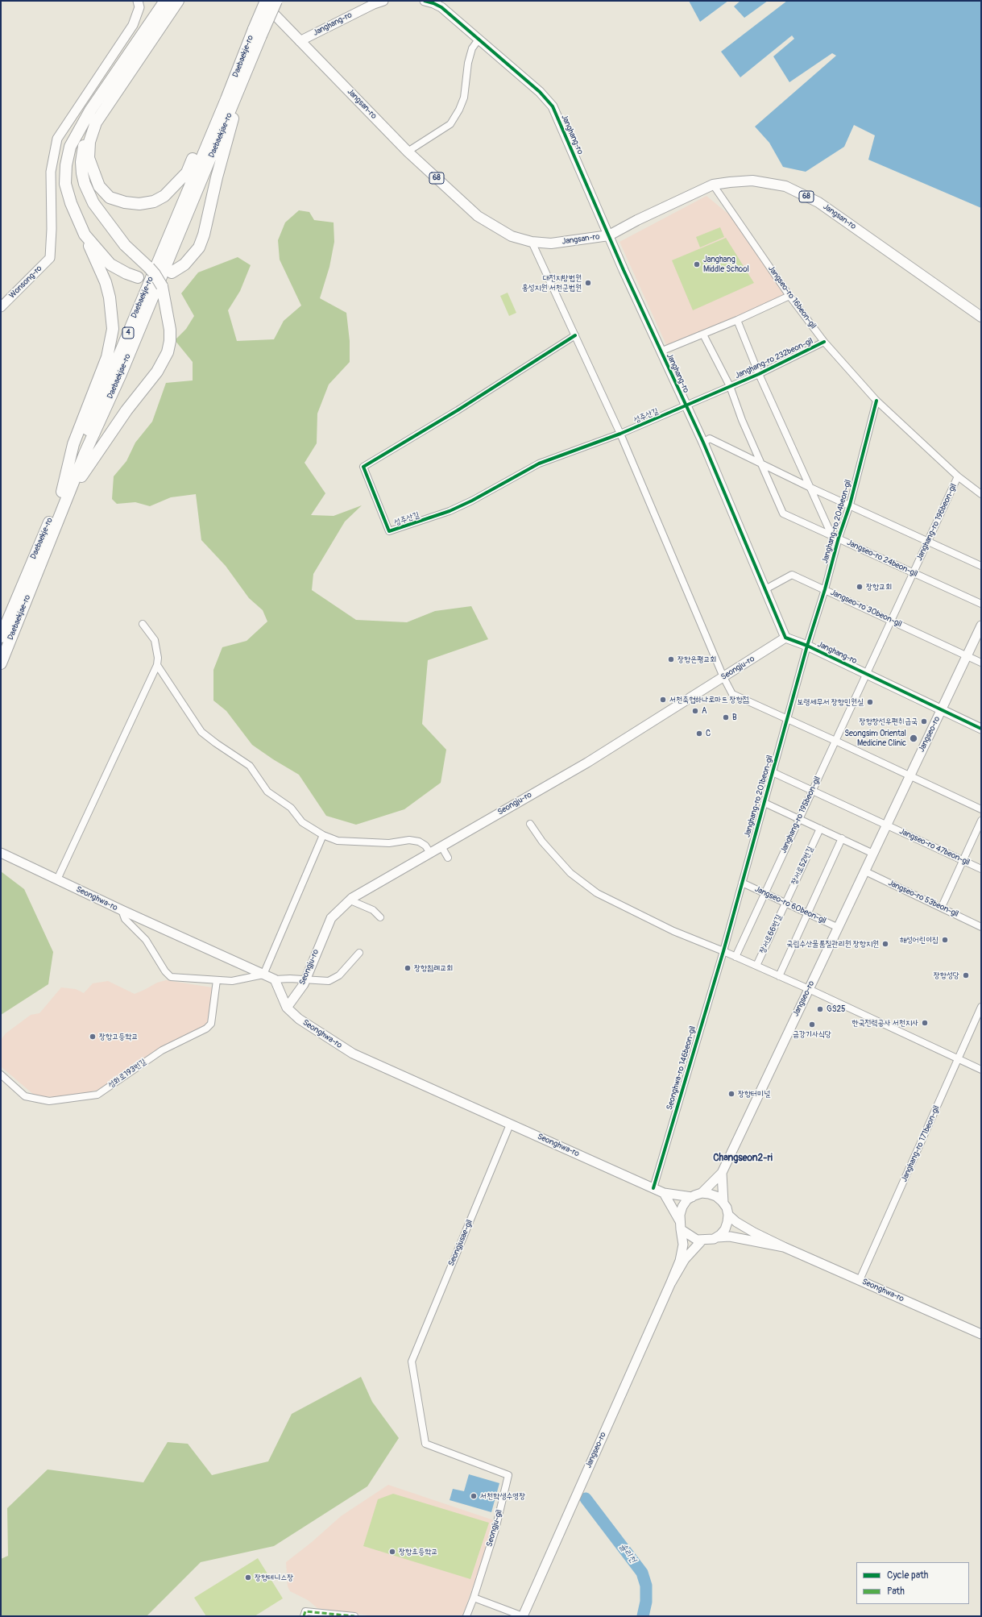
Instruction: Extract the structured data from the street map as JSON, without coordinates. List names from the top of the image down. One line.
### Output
{"streets":{"highway":["Daebaekje-ro","Daebaekjae-ro"],"main road":["Jangsan-ro","68"],"street":["Janghang-ro","Wonsong-ro","Jangseo-ro 16beon-gil","Janghang-ro 232beon-gil","성주산길","Janghang-ro 204beon-gil","Janghang-ro 196beon-gil","Jangseo-ro 24beon-gil","Jangseo-ro 30beon-gil","Seongju-ro","Jangseo-ro","Janghang-ro 201beon-gil","Janghang-ro 195beon-gil","Jangseo-ro 47beon-gil","장서로52번길","Seonghwa-ro","Jangseo-ro 53beon-gil","Jangseo-ro 60beon-gil","장서로66번길","Seonghwa-ro 146beon-gil","성화로193번길","Janghang-ro 171beon-gil","Seongjusae-gil","Seongju-gil"]},"crossings":[["Janghang-ro","Jangsan-ro"],["Janghang-ro","Janghang-ro 232beon-gil"],["Janghang-ro","성주산길"],["Janghang-ro","Janghang-ro 204beon-gil"],["Janghang-ro","Janghang-ro 196beon-gil"],["Janghang-ro","Jangseo-ro 30beon-gil"],["Janghang-ro","Seongju-ro"],["Janghang-ro","Jangseo-ro"],["Janghang-ro","Janghang-ro 201beon-gil"],["Janghang-ro","Janghang-ro 195beon-gil"],["Daebaekje-ro","Daebaekjae-ro"],["Jangsan-ro","Jangseo-ro 16beon-gil"],["Jangseo-ro 16beon-gil","Janghang-ro 232beon-gil"],["Jangseo-ro 16beon-gil","Janghang-ro 204beon-gil"],["Jangseo-ro 16beon-gil","Janghang-ro 196beon-gil"],["Janghang-ro 232beon-gil","성주산길"],["Janghang-ro 232beon-gil","Jangseo-ro 24beon-gil"],["Janghang-ro 204beon-gil","Jangseo-ro 24beon-gil"],["Janghang-ro 204beon-gil","Jangseo-ro 30beon-gil"],["Janghang-ro 204beon-gil","Janghang-ro 201beon-gil"],["Janghang-ro 196beon-gil","Jangseo-ro 24beon-gil"],["Janghang-ro 196beon-gil","Jangseo-ro 30beon-gil"],["Janghang-ro 196beon-gil","Janghang-ro 195beon-gil"],["Jangseo-ro 30beon-gil","Jangseo-ro"],["Seongju-ro","Seonghwa-ro"],["Jangseo-ro","Jangseo-ro 47beon-gil"],["Jangseo-ro","Jangseo-ro 53beon-gil"],["Jangseo-ro","Jangseo-ro 60beon-gil"],["Janghang-ro 201beon-gil","Jangseo-ro 60beon-gil"],["Janghang-ro 201beon-gil","Seonghwa-ro 146beon-gil"],["Janghang-ro 195beon-gil","Jangseo-ro 60beon-gil"],["장서로52번길","Jangseo-ro 60beon-gil"],["장서로52번길","장서로66번길"],["Seonghwa-ro","Seonghwa-ro 146beon-gil"],["Seonghwa-ro","Janghang-ro 171beon-gil"],["Seonghwa-ro","Seongjusae-gil"],["Jangseo-ro 60beon-gil","장서로66번길"],["Seongjusae-gil","Seongju-gil"]],"districts":["Changseon2-ri"],"water":["솔리천"],"places":["Janghang Middle School","대전지방법원 홍성지원 서천군법원","장항교회","장항은평교회","서천축협하나로마트 장항점","보령세무서 장항민원실","A","B","장항창선우편취급국","C","Seongsim Oriental Medicine Clinic","해성어린이집","국립수산물품질관리원 장항지원","장항침례교회","장항성당","GS25","한국전력공사 서천지사","금강기사식당","장항고등학교","장항터미널","서천학생수영장","장항초등학교","장항테니스장"],"legend":["Cycle path","Path"]}
